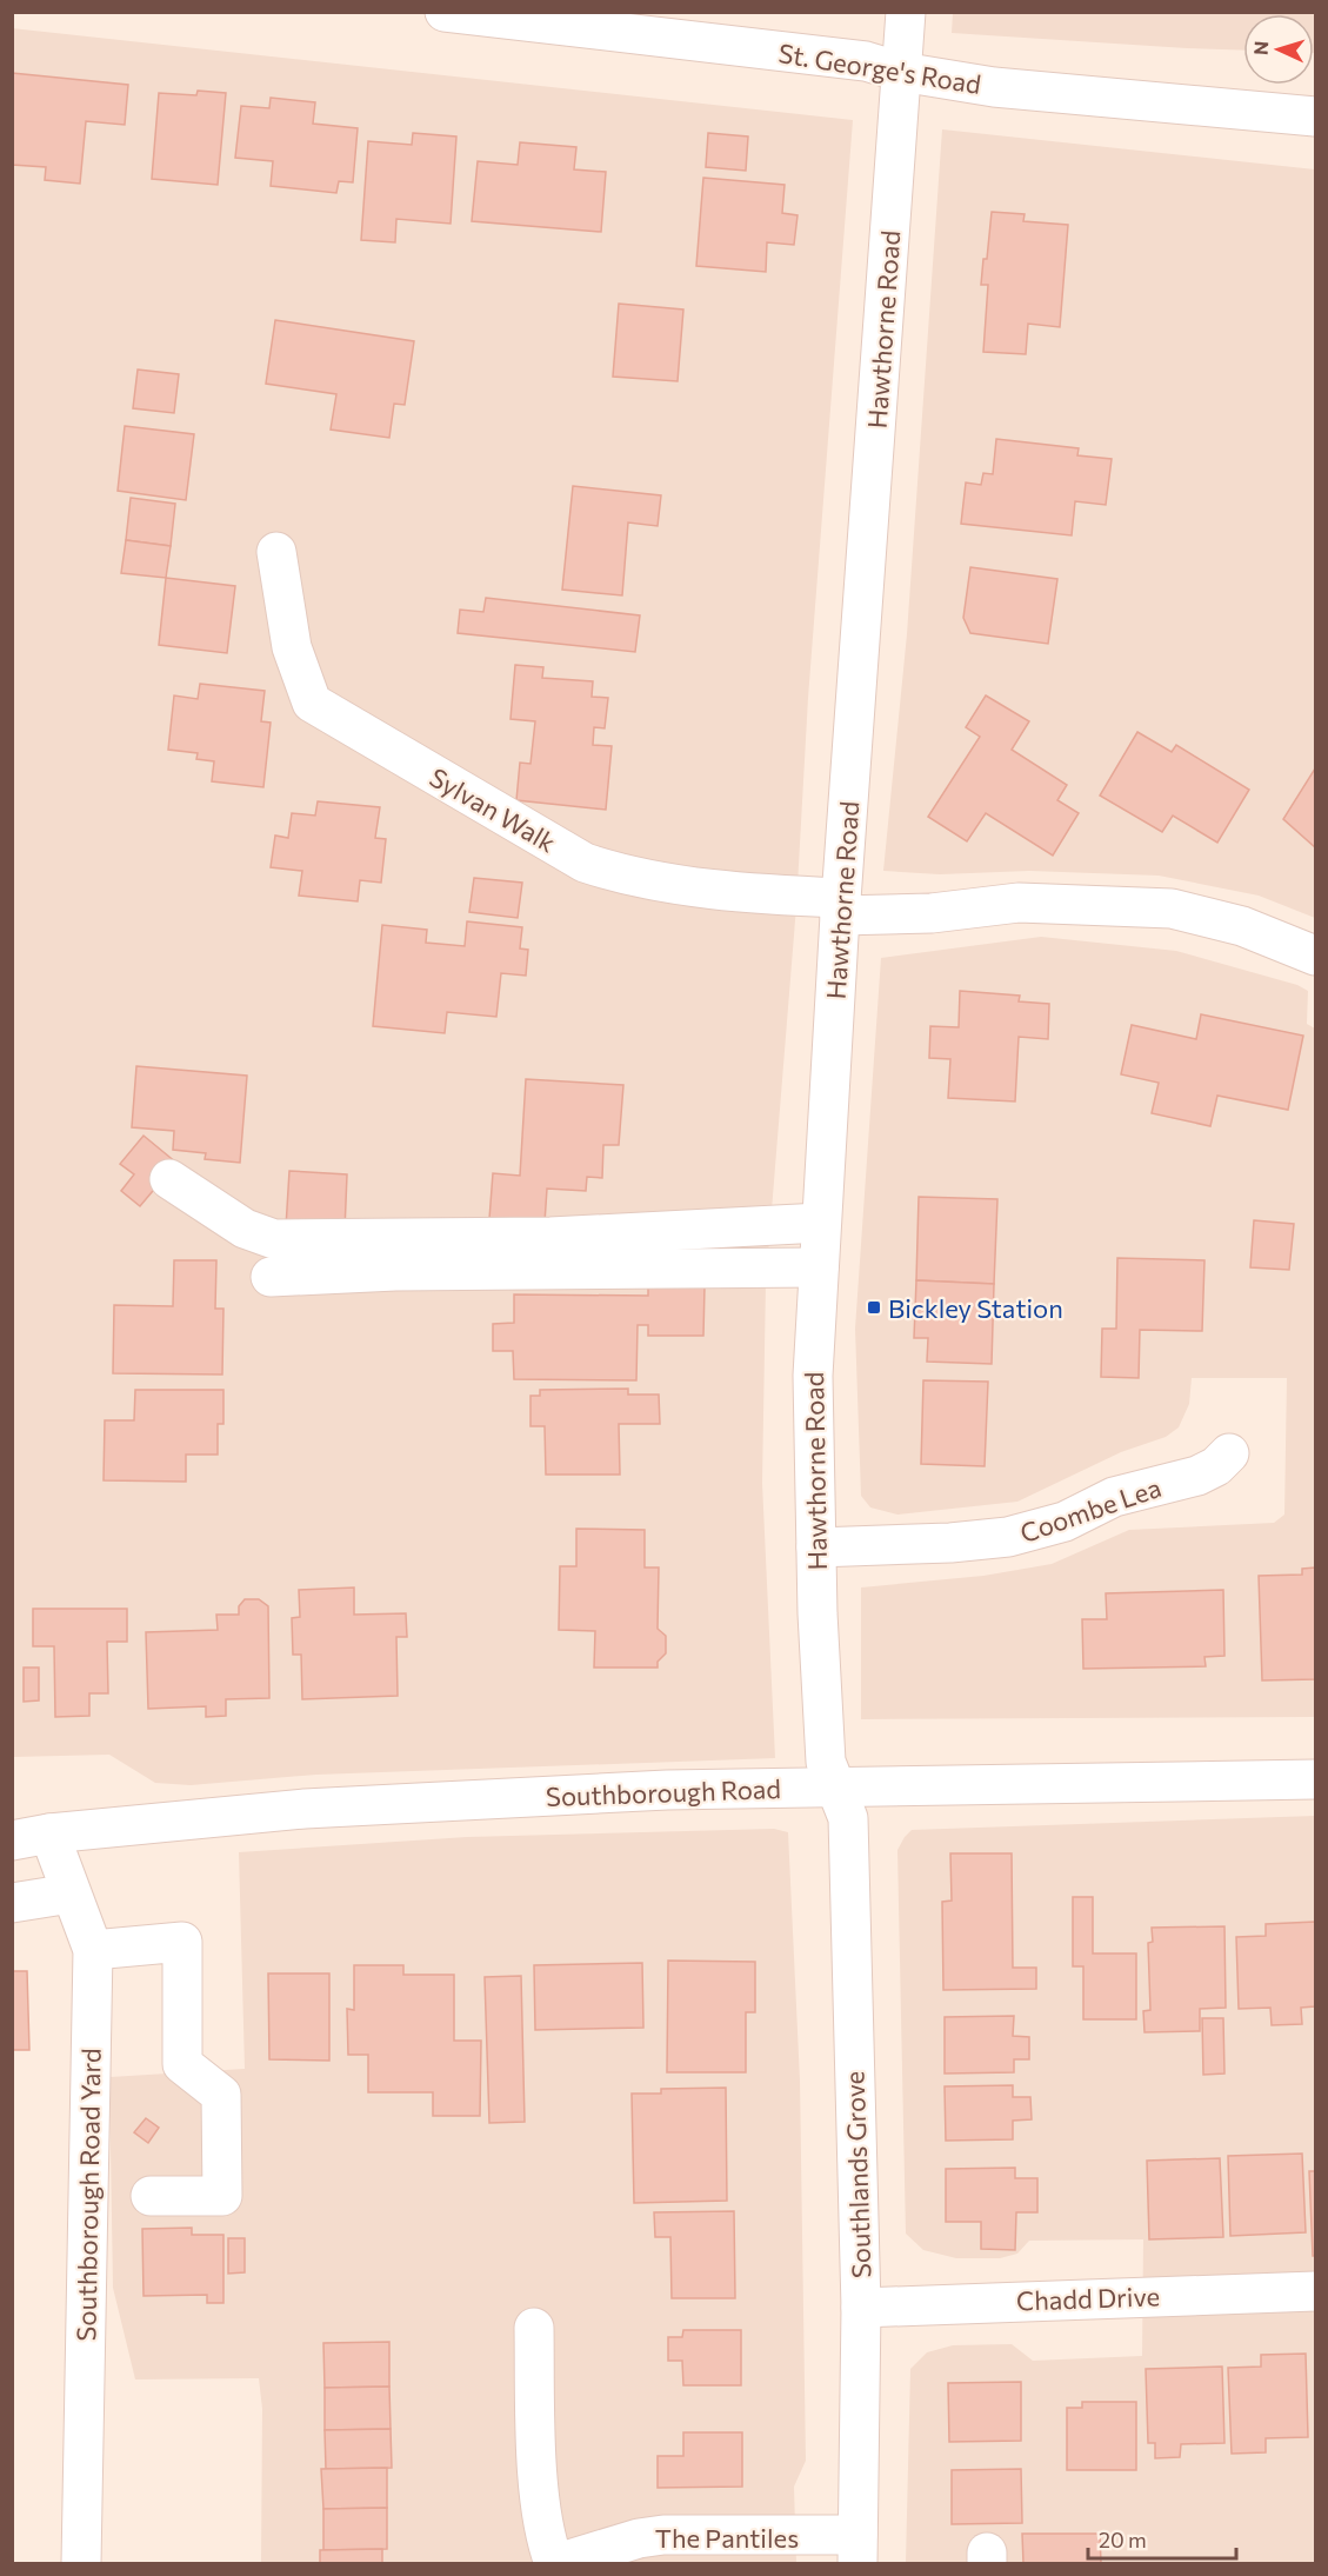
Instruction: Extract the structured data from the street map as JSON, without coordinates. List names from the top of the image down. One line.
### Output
{"streets":{"street":["St. George's Road","Hawthorne Road","Sylvan Walk","Coombe Lea","Southborough Road","Southlands Grove","Southborough Road Yard","Chadd Drive","The Pantiles"]},"crossings":[["St. George's Road","Hawthorne Road"],["Hawthorne Road","Sylvan Walk"],["Hawthorne Road","Coombe Lea"],["Hawthorne Road","Southborough Road"],["Hawthorne Road","Southlands Grove"],["Southborough Road","Southlands Grove"],["Southborough Road","Southborough Road Yard"],["Southlands Grove","Chadd Drive"],["Southlands Grove","The Pantiles"]],"places":{"transit":["Bickley Station"]},"scale_bar":"20 m","north":"left"}
